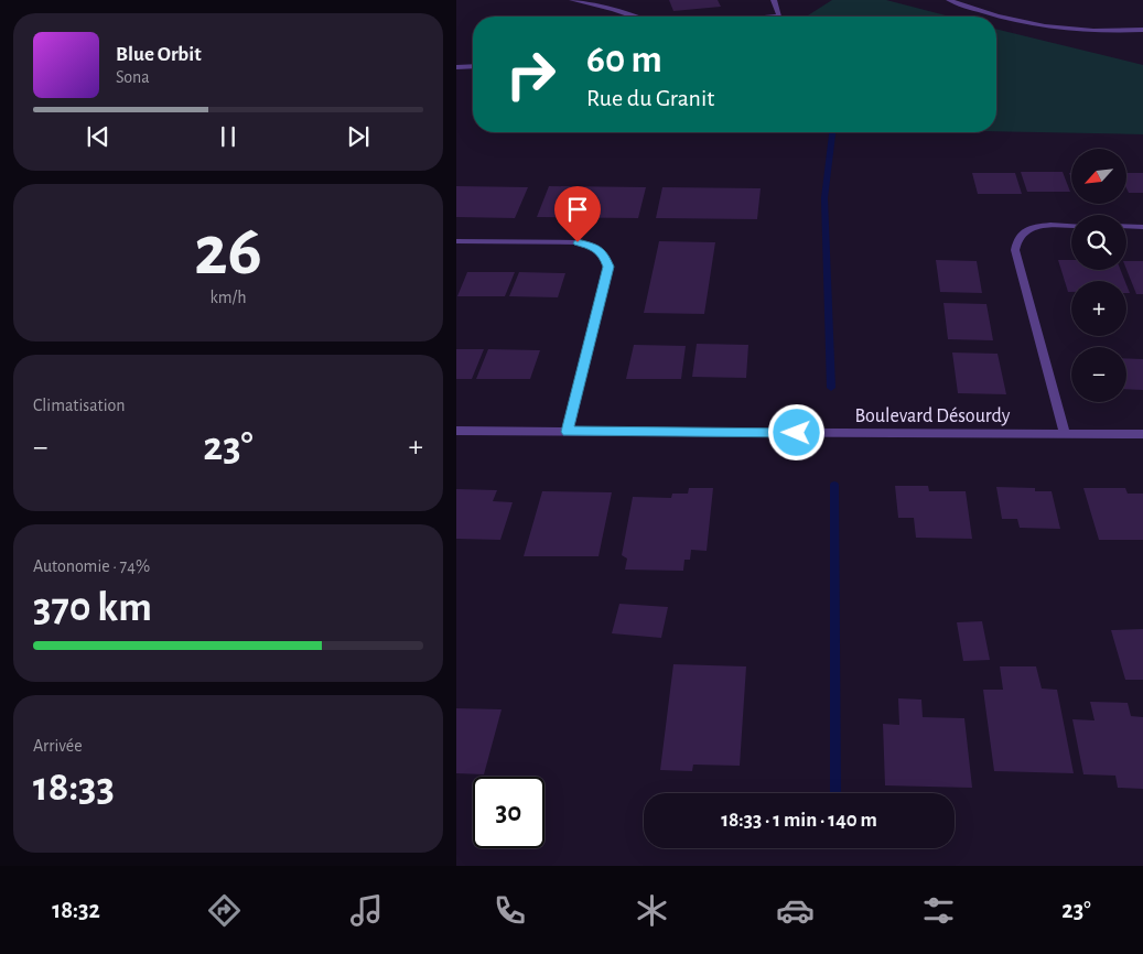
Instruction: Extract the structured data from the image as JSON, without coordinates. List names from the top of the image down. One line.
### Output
{"streets":{"street":["Boulevard Désourdy"]},"north":"bottom left","page":{"turn":["60 m","Rue du Granit"],"song":["Blue Orbit","Sona"],"map_buttons":["+","−"],"tile":[["26","km/h"],"Climatisation",["Autonomie · 74%","370 km"],["Arrivée","18:33"]],"heat":["−","23°","+"],"limit":"30","trip":"18:33 · 1 min · 140 m","tabs":["18:32","23°"]}}
